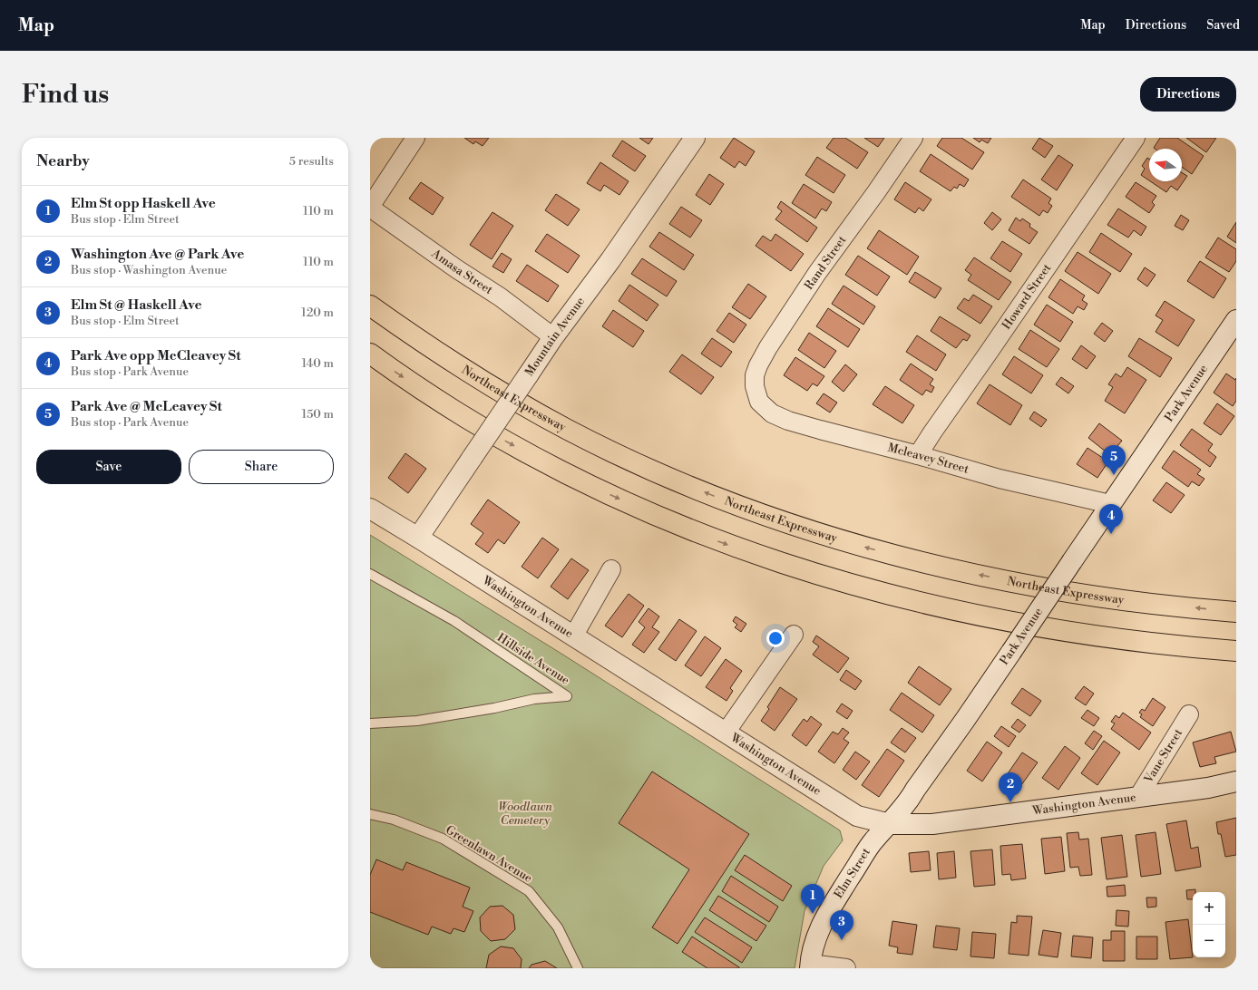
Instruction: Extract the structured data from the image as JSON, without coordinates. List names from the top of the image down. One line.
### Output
{"streets":{"highway":["Northeast Expressway"],"main road":["Mountain Avenue","Park Avenue","Washington Avenue","Elm Street"],"street":["Rand Street","Amasa Street","Howard Street","Mcleavey Street","Vane Street"],"lane":["Hillside Avenue","Greenlawn Avenue"]},"crossings":[["Rand Street","Mcleavey Street"],["Amasa Street","Mountain Avenue"],["Howard Street","Mcleavey Street"],["Mountain Avenue","Washington Avenue"],["Park Avenue","Mcleavey Street"],["Park Avenue","Washington Avenue"],["Park Avenue","Elm Street"],["Washington Avenue","Vane Street"],["Washington Avenue","Elm Street"]],"parks":["Woodlawn Cemetery"],"north":"left","page":{"header":"Map","nav":["Map","Directions","Saved"],"buttons":["Directions",["Save","Share"]],"title":"Find us","heading":["Nearby","5 results"],"list":[{"mark":"1","name":"Elm St opp Haskell Ave","note":"Bus stop · Elm Street","value":"110 m"},{"mark":"2","name":"Washington Ave @ Park Ave","note":"Bus stop · Washington Avenue","value":"110 m"},{"mark":"3","name":"Elm St @ Haskell Ave","note":"Bus stop · Elm Street","value":"120 m"},{"mark":"4","name":"Park Ave opp McCleavey St","note":"Bus stop · Park Avenue","value":"140 m"},{"mark":"5","name":"Park Ave @ McLeavey St","note":"Bus stop · Park Avenue","value":"150 m"}],"pins":["5","4","2","1","3"],"map_buttons":["+","−"]}}
